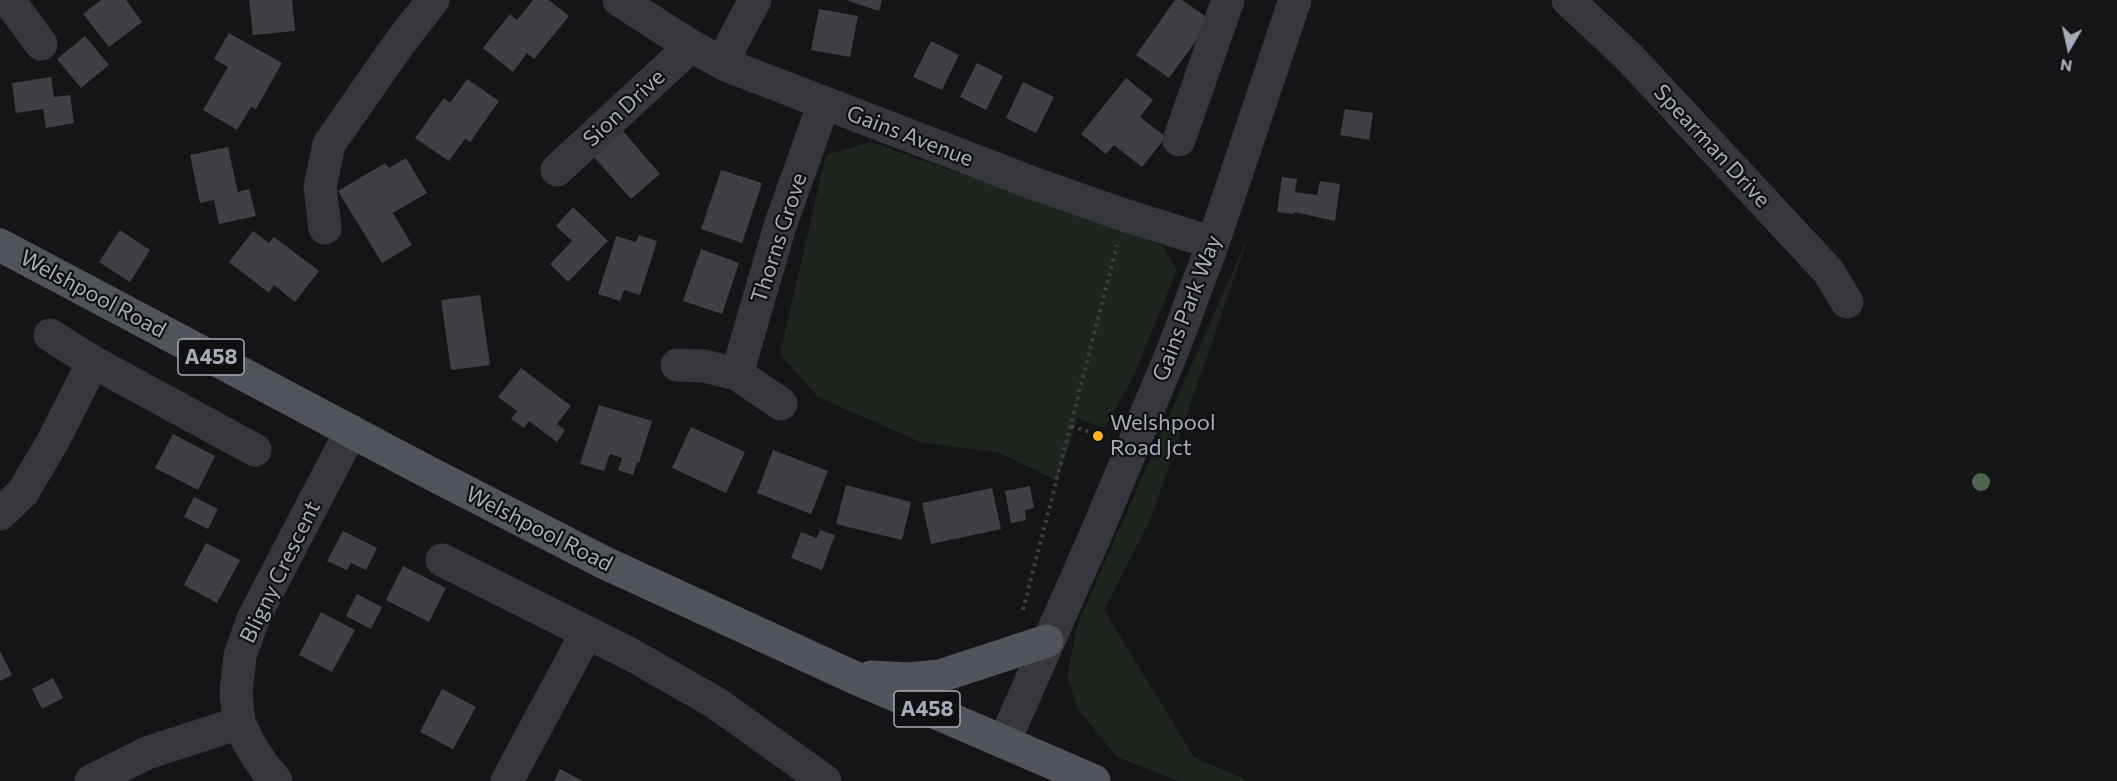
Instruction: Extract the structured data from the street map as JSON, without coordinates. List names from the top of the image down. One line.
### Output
{"streets":{"main road":["Welshpool Road","A458"],"street":["Sion Drive","Gains Avenue","Spearman Drive","Thorns Grove","Gains Park Way","Bligny Crescent"]},"crossings":[["Sion Drive","Gains Avenue"],["Gains Avenue","Thorns Grove"],["Gains Avenue","Gains Park Way"],["Welshpool Road","Gains Park Way"],["Welshpool Road","Bligny Crescent"]],"places":["Welshpool Road Jct"],"north":"bottom"}
